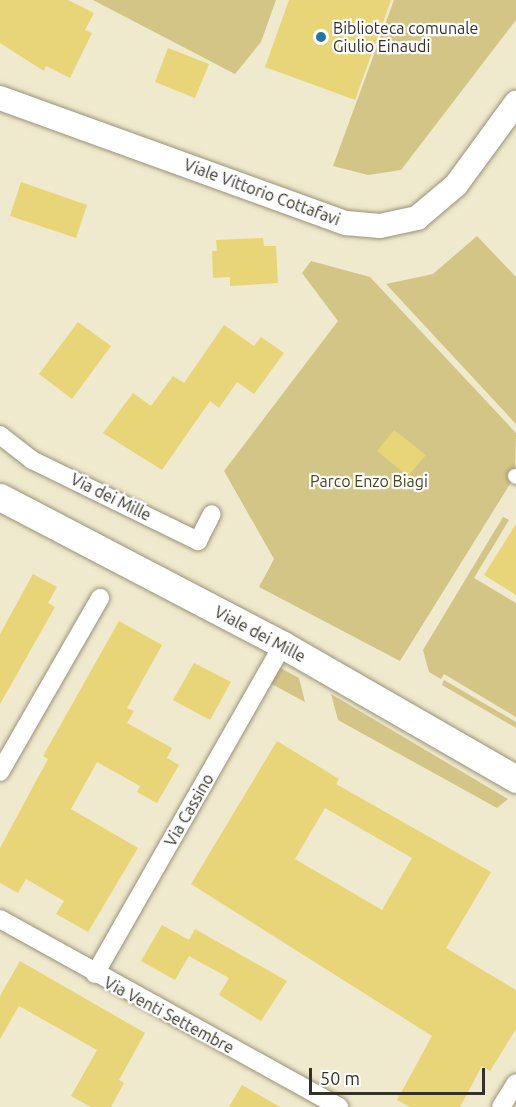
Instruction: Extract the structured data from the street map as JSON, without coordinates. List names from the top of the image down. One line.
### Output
{"streets":{"main road":["Viale dei Mille"],"street":["Viale Vittorio Cottafavi","Via dei Mille","Via Cassino","Via Venti Settembre"]},"crossings":[["Viale dei Mille","Via Cassino"],["Via Cassino","Via Venti Settembre"]],"parks":["Parco Enzo Biagi"],"places":["Biblioteca comunale Giulio Einaudi"],"scale_bar":"50 m"}
